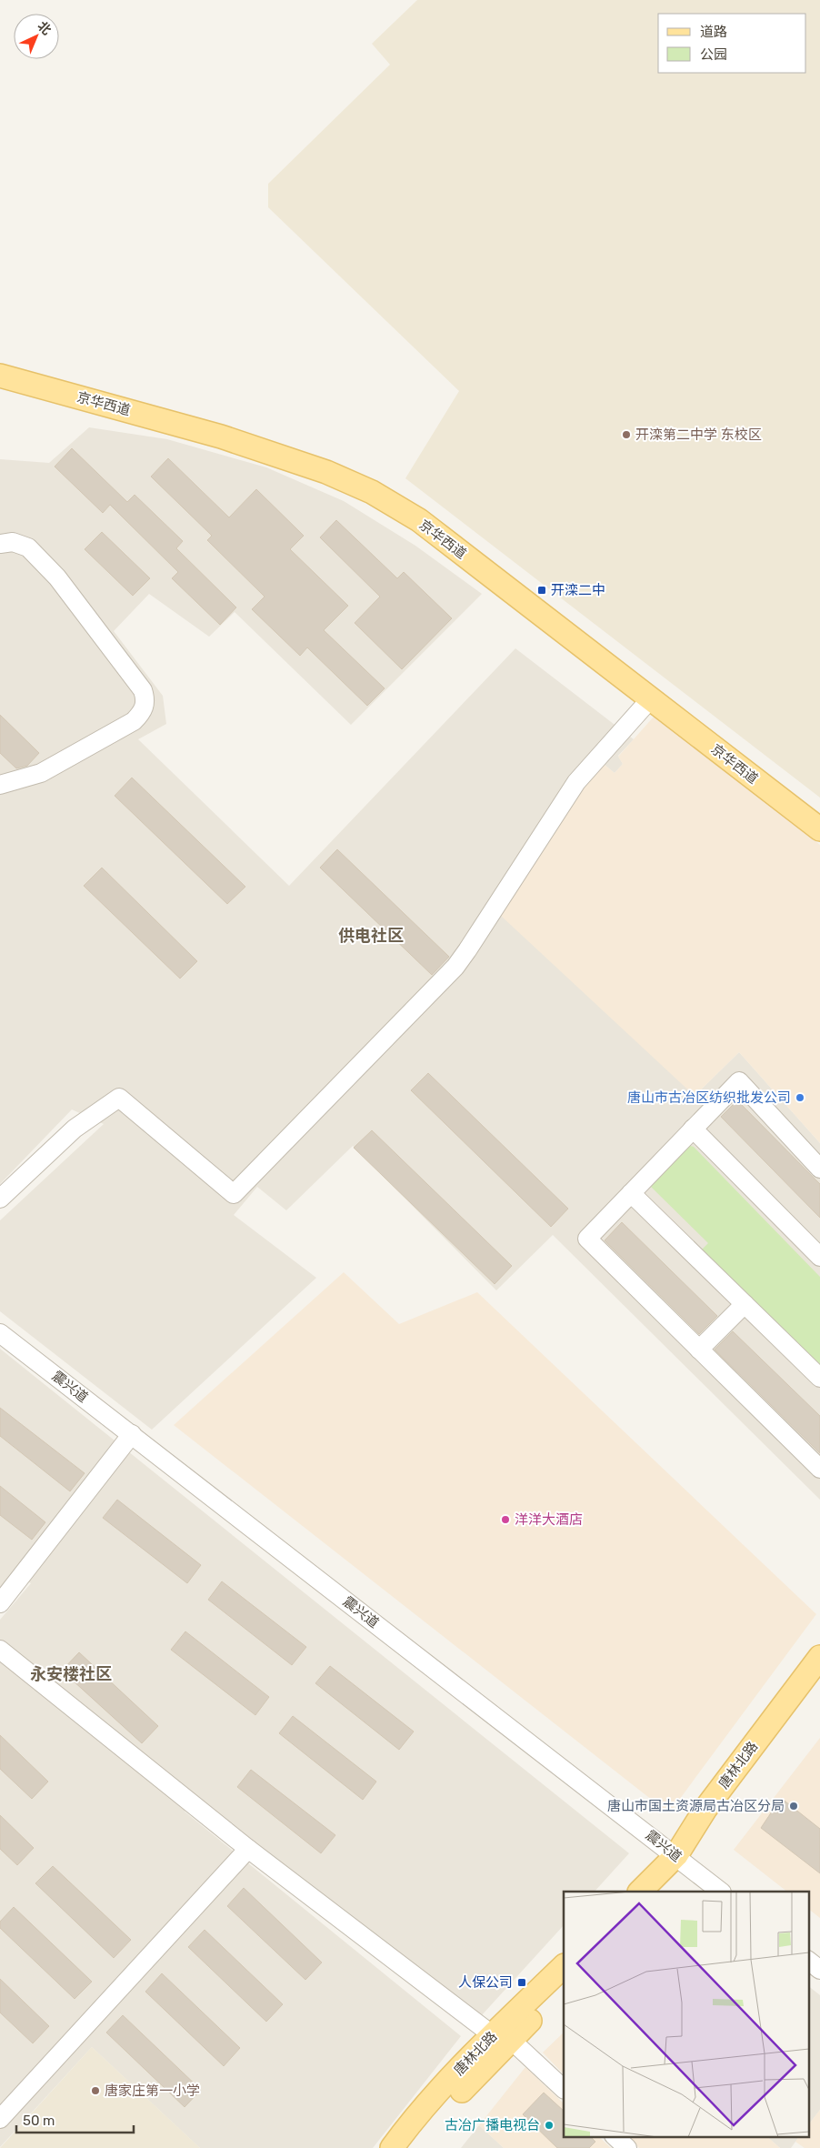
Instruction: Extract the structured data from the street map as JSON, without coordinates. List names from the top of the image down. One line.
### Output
{"streets":{"main road":["京华西道","唐林北路"],"street":["震兴道"]},"crossings":[["震兴道","唐林北路"]],"districts":["供电社区","永安楼社区"],"places":{"other":["开滦第二中学 东校区","唐山市古冶区纺织批发公司","洋洋大酒店","唐山市国土资源局古冶区分局","唐家庄第一小学","古冶广播电视台"],"transit":["开滦二中","人保公司"]},"legend":["道路","公园"],"scale_bar":"50 m","north":"top right"}
